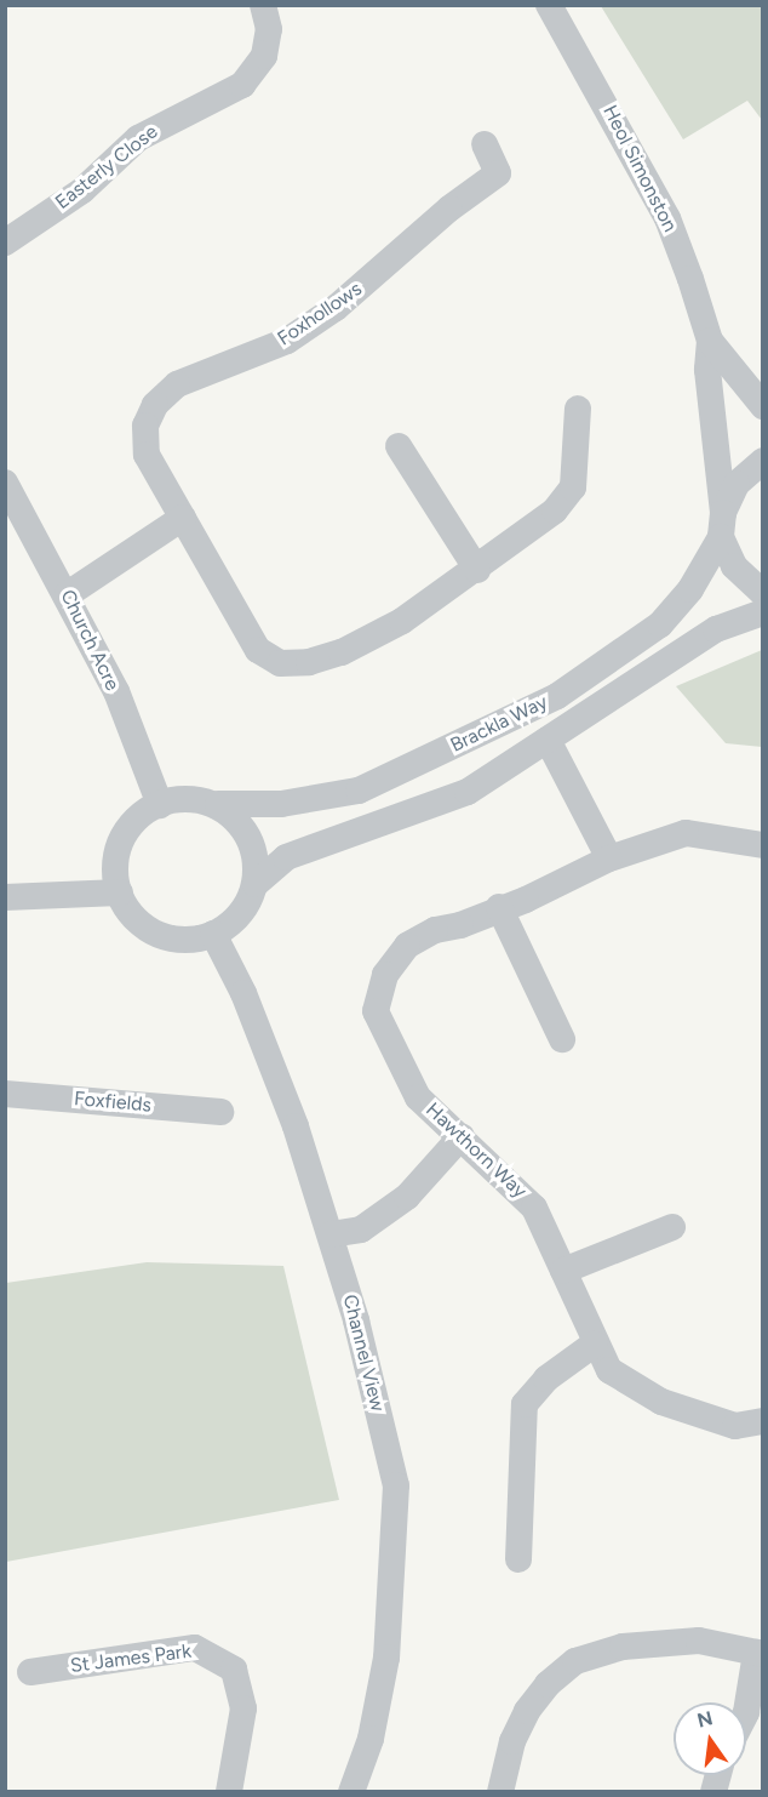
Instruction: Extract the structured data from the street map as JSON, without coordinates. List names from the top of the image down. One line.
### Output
{"streets":{"street":["Easterly Close","Heol Simonston","Foxhollows","Church Acre","Brackla Way","Foxfields","Hawthorn Way","Channel View","St James Park"]},"crossings":[["Heol Simonston","Brackla Way"],["Church Acre","Brackla Way"],["Church Acre","Channel View"],["Brackla Way","Channel View"]],"north":"top"}
